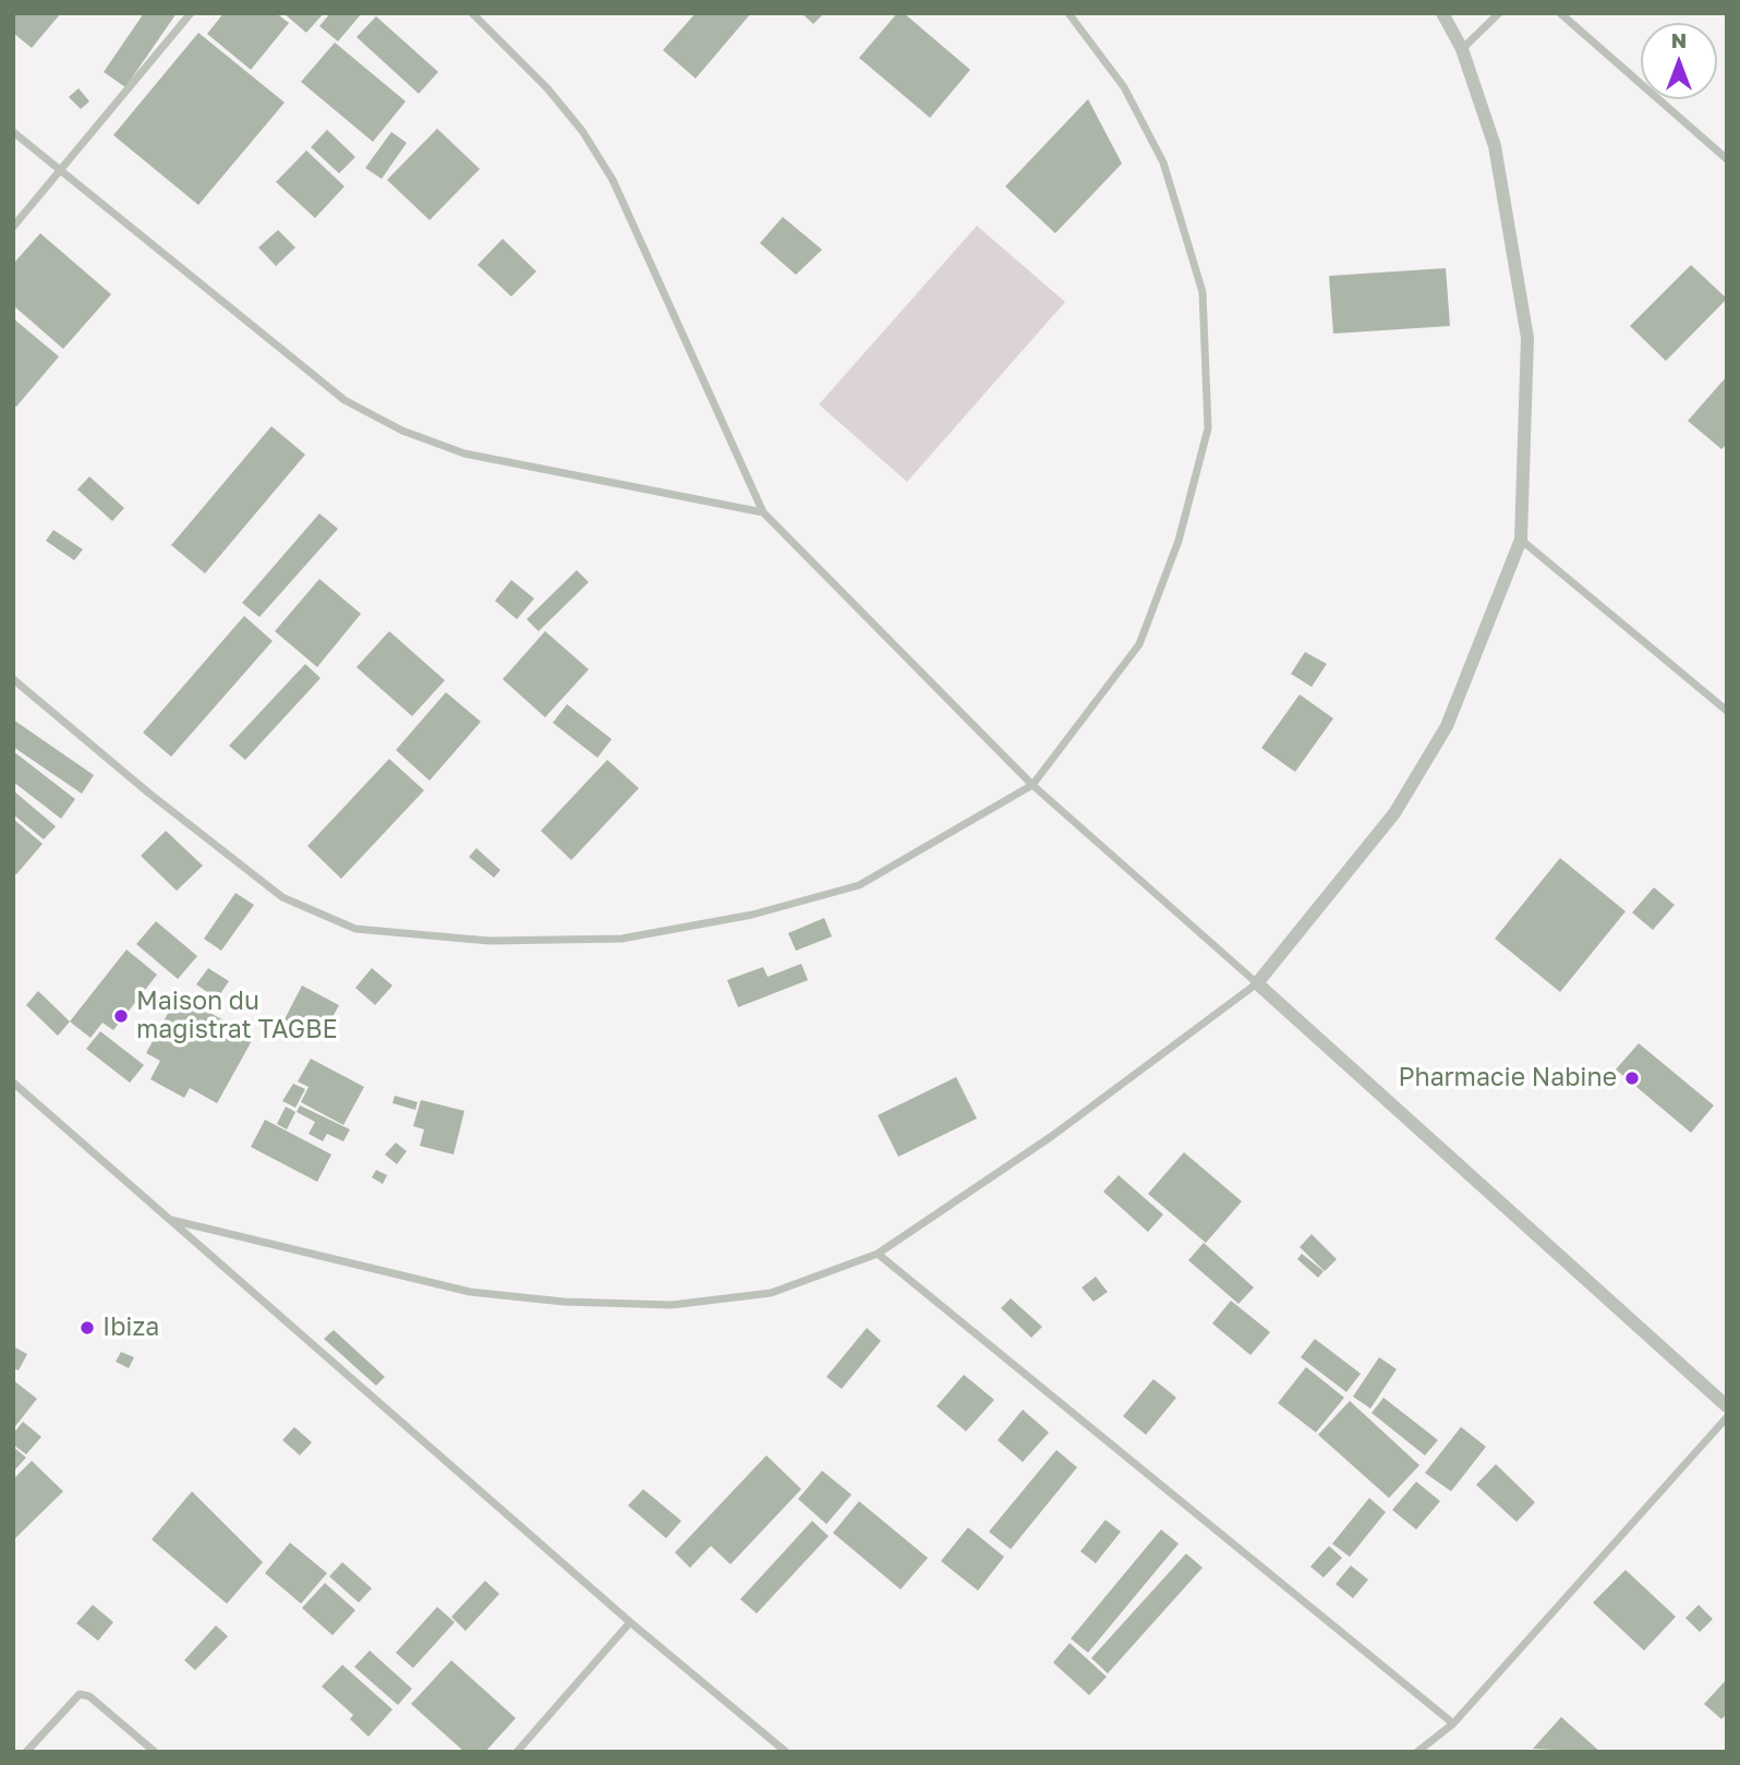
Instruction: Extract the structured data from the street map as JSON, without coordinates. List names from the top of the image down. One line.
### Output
{"places":["Maison du magistrat TAGBE","Pharmacie Nabine","Ibiza"],"north":"top"}
